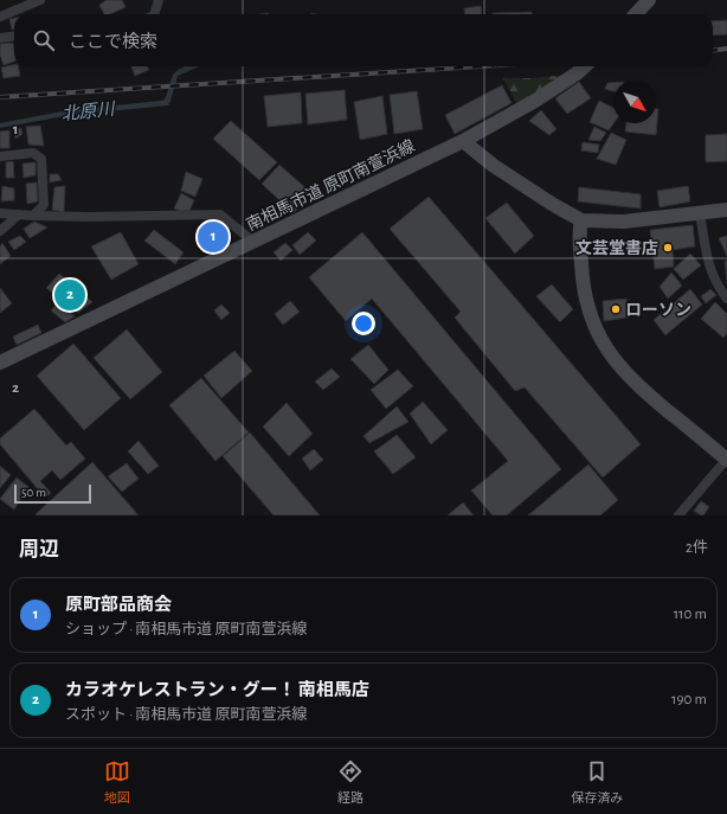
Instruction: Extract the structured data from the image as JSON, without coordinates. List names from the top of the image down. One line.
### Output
{"streets":{"street":["南相馬市道 原町南萱浜線"]},"water":["北原川"],"places":["文芸堂書店","ローソン"],"scale_bar":"50 m","north":"bottom right","page":{"search":"ここで検索","pins":["1","2"],"scale":"50 m","heading":["周辺","2件"],"list":[{"mark":"1","name":"原町部品商会","note":"ショップ · 南相馬市道 原町南萱浜線","value":"110 m"},{"mark":"2","name":"カラオケレストラン・グー！ 南相馬店","note":"スポット · 南相馬市道 原町南萱浜線","value":"190 m"}],"nav":["地図","経路","保存済み"]},"grid":{"rows":["1","2"]}}
